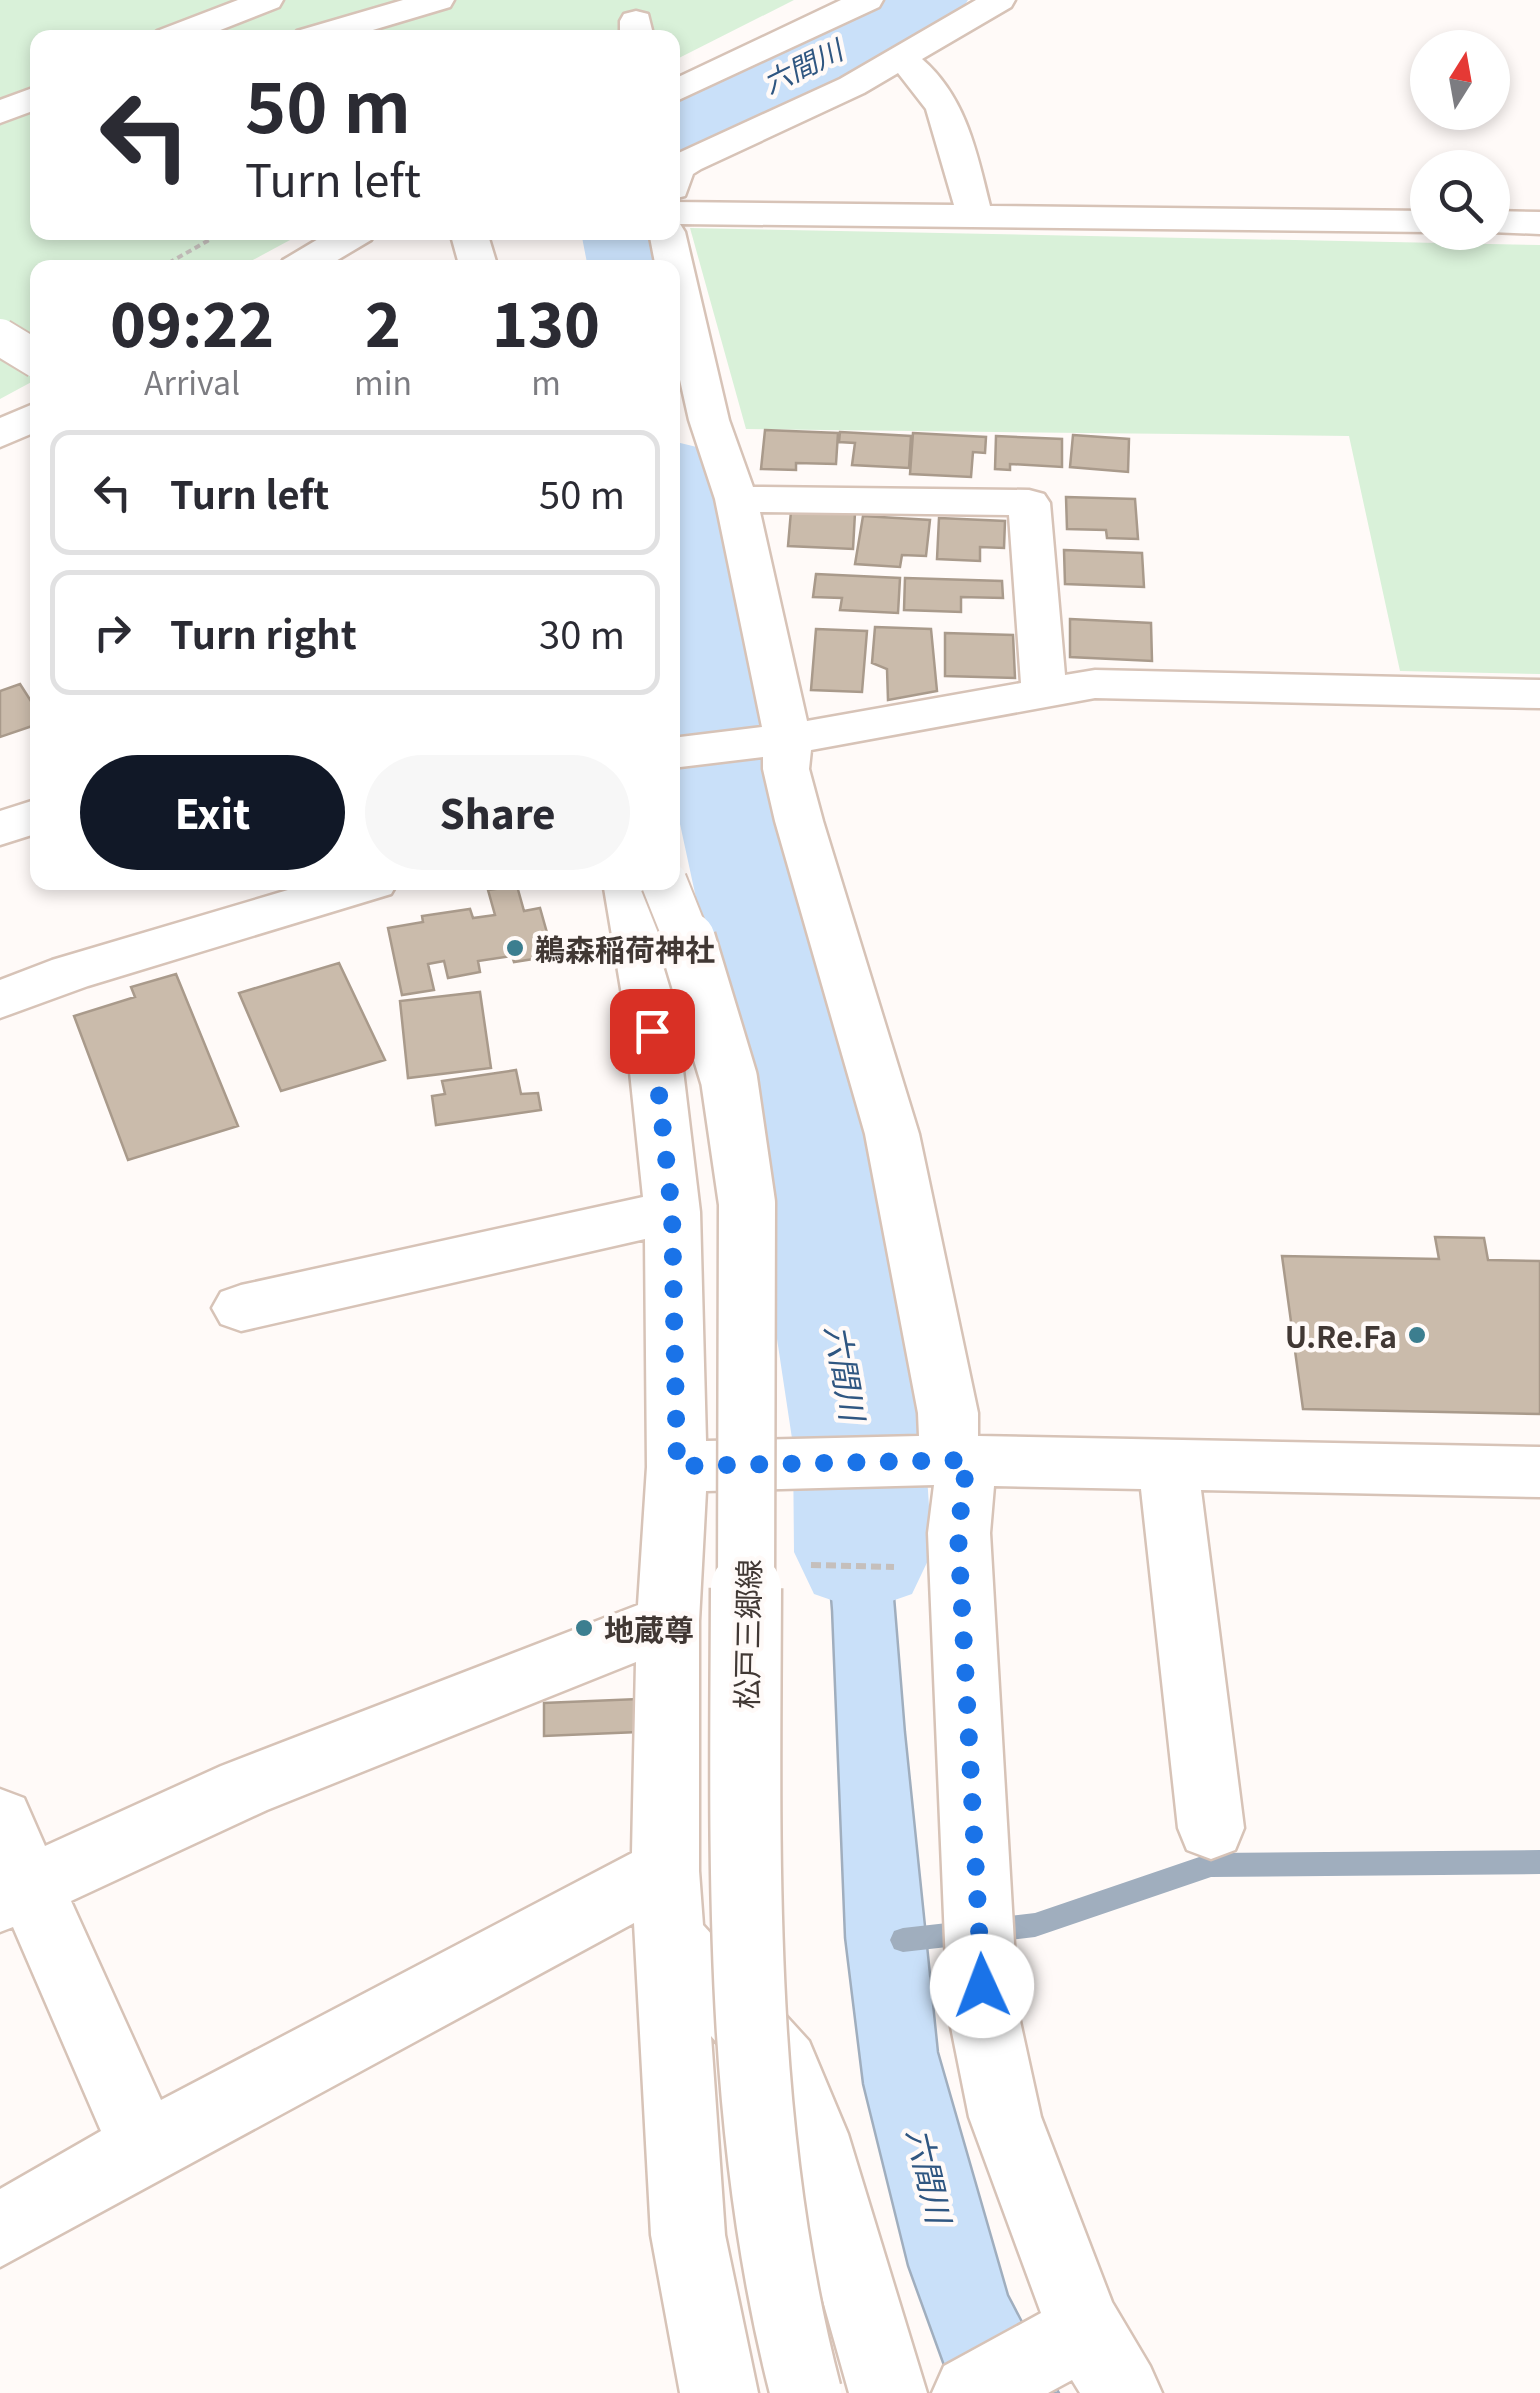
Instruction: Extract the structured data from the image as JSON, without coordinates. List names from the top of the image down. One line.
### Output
{"streets":{"street":["松戸三郷線"]},"water":["六間川"],"places":["鵜森稲荷神社","U.Re.Fa","地蔵尊"],"north":"top","page":{"turn":["50 m","Turn left"],"eta":["09:22","Arrival","2","min","130","m"],"list":[{"name":"Turn left","value":"50 m"},{"name":"Turn right","value":"30 m"}],"buttons":["Exit","Share"]}}
